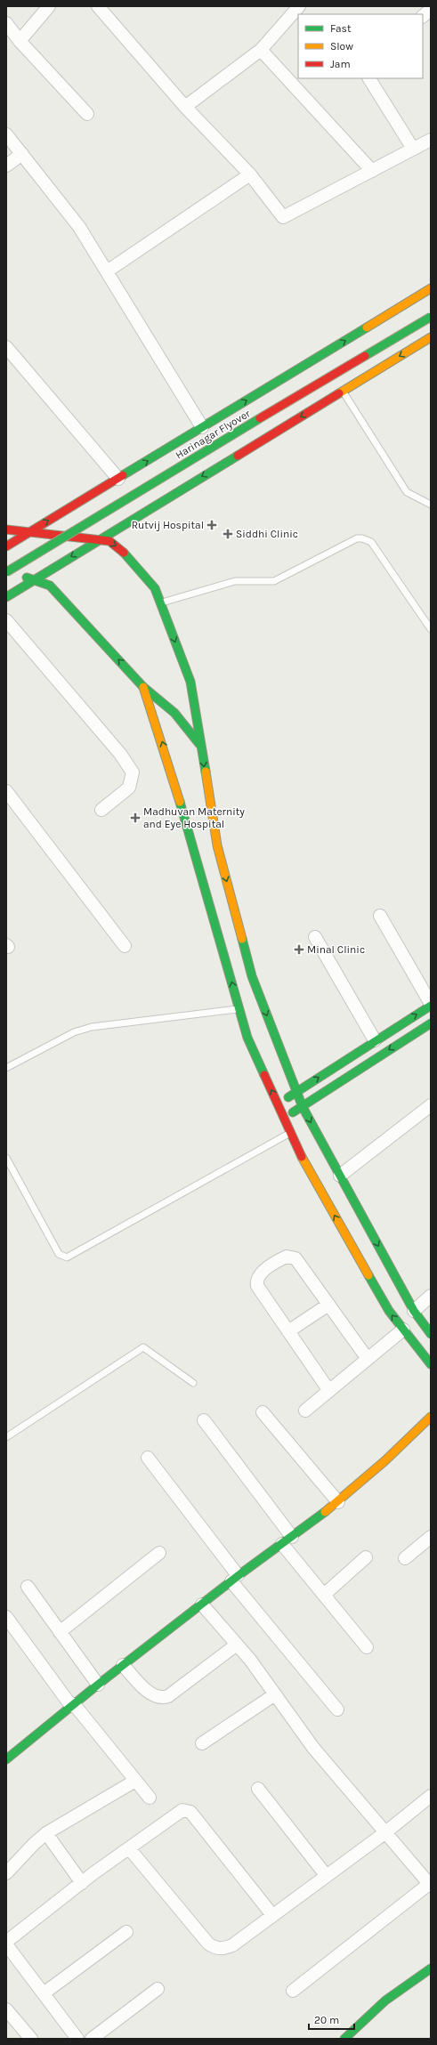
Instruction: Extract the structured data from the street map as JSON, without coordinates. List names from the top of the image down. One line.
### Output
{"streets":{"street":["Harinagar Flyover"]},"places":{"health":["Rutvij Hospital","Siddhi Clinic","Madhuvan Maternity and Eye Hospital","Minal Clinic"]},"legend":["Fast","Slow","Jam"],"scale_bar":"20 m"}
